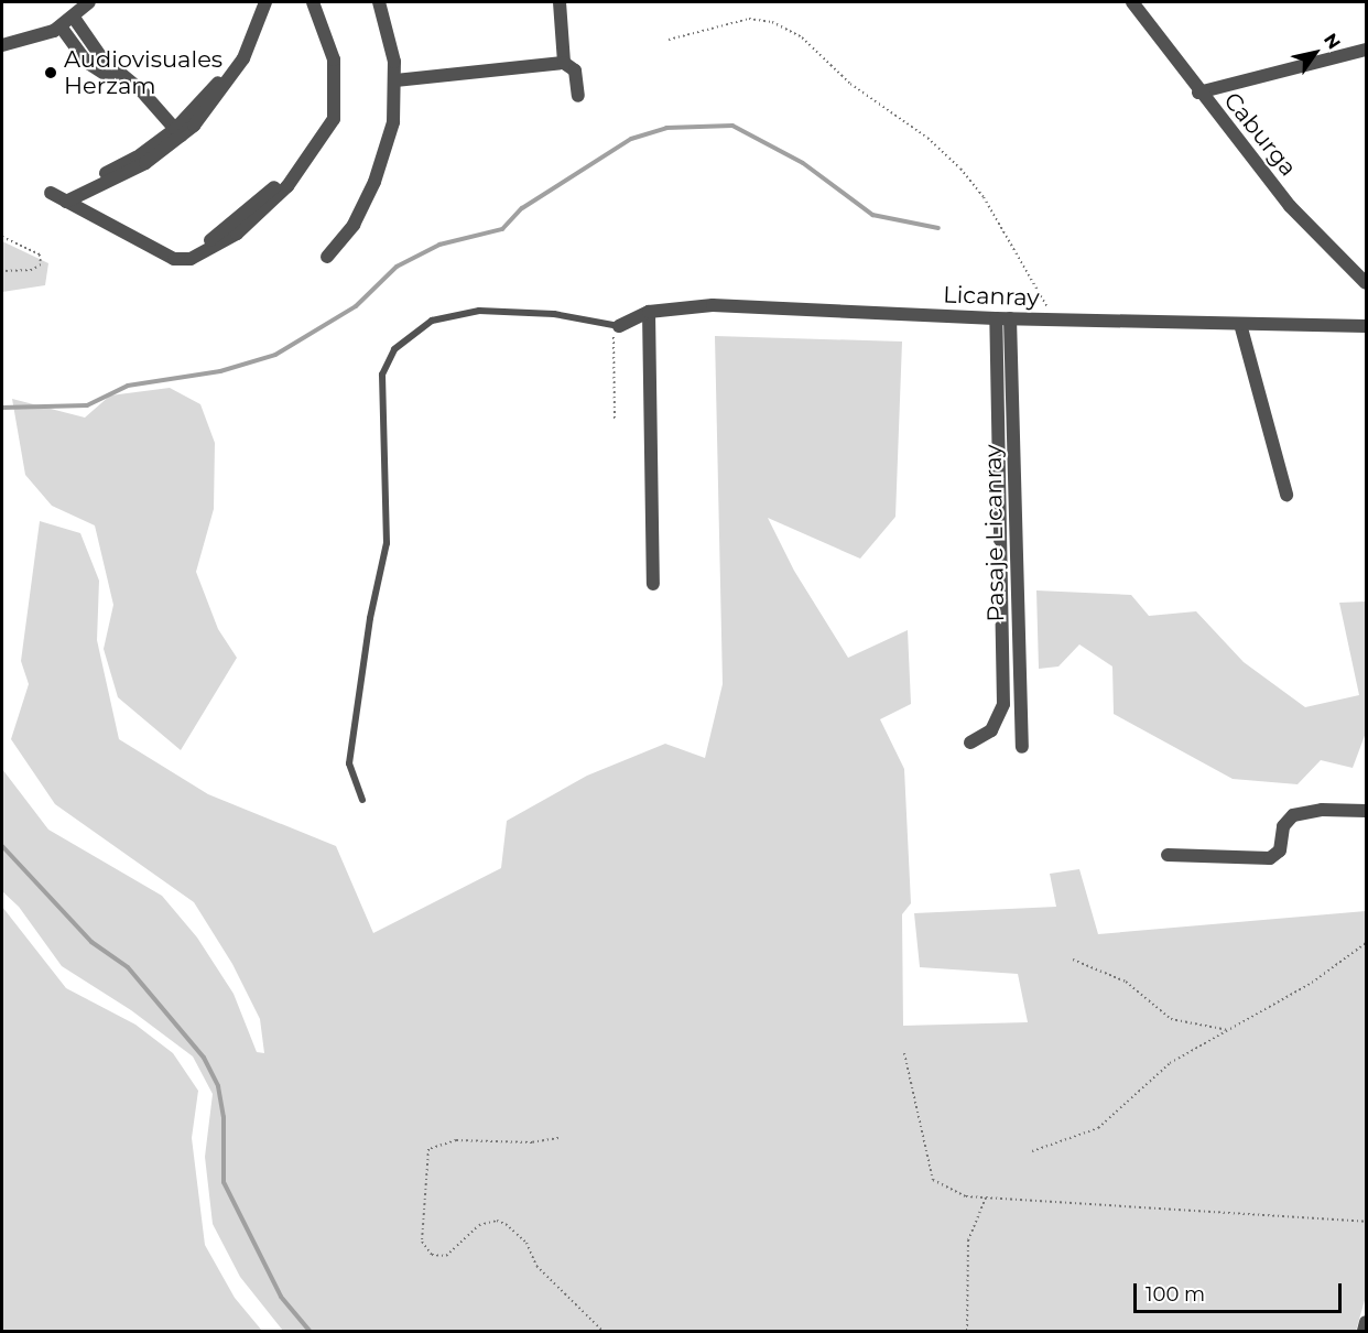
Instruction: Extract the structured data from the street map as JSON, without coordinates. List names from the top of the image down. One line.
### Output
{"streets":{"street":["Caburga","Licanray","Pasaje Licanray"]},"crossings":[["Licanray","Pasaje Licanray"]],"places":["Audiovisuales Herzam"],"scale_bar":"100 m","north":"top right"}
